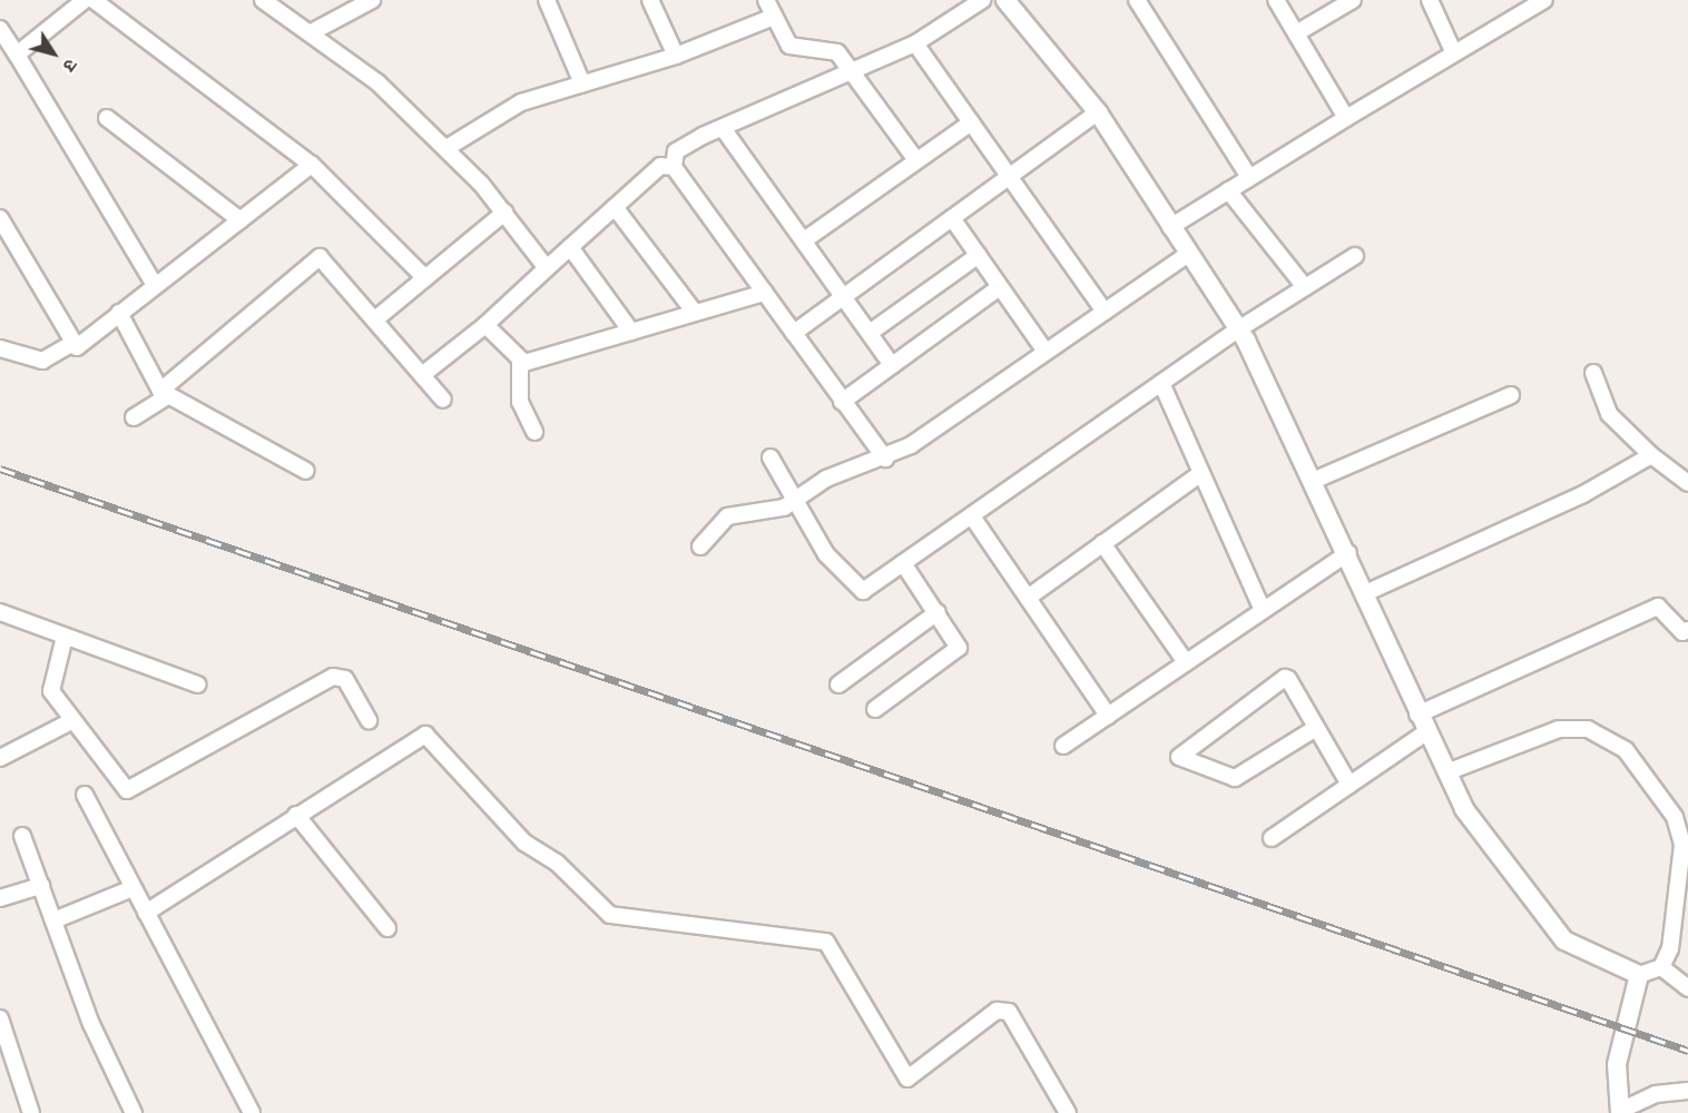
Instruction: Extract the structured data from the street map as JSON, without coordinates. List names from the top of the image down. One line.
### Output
{"north":"bottom right"}
